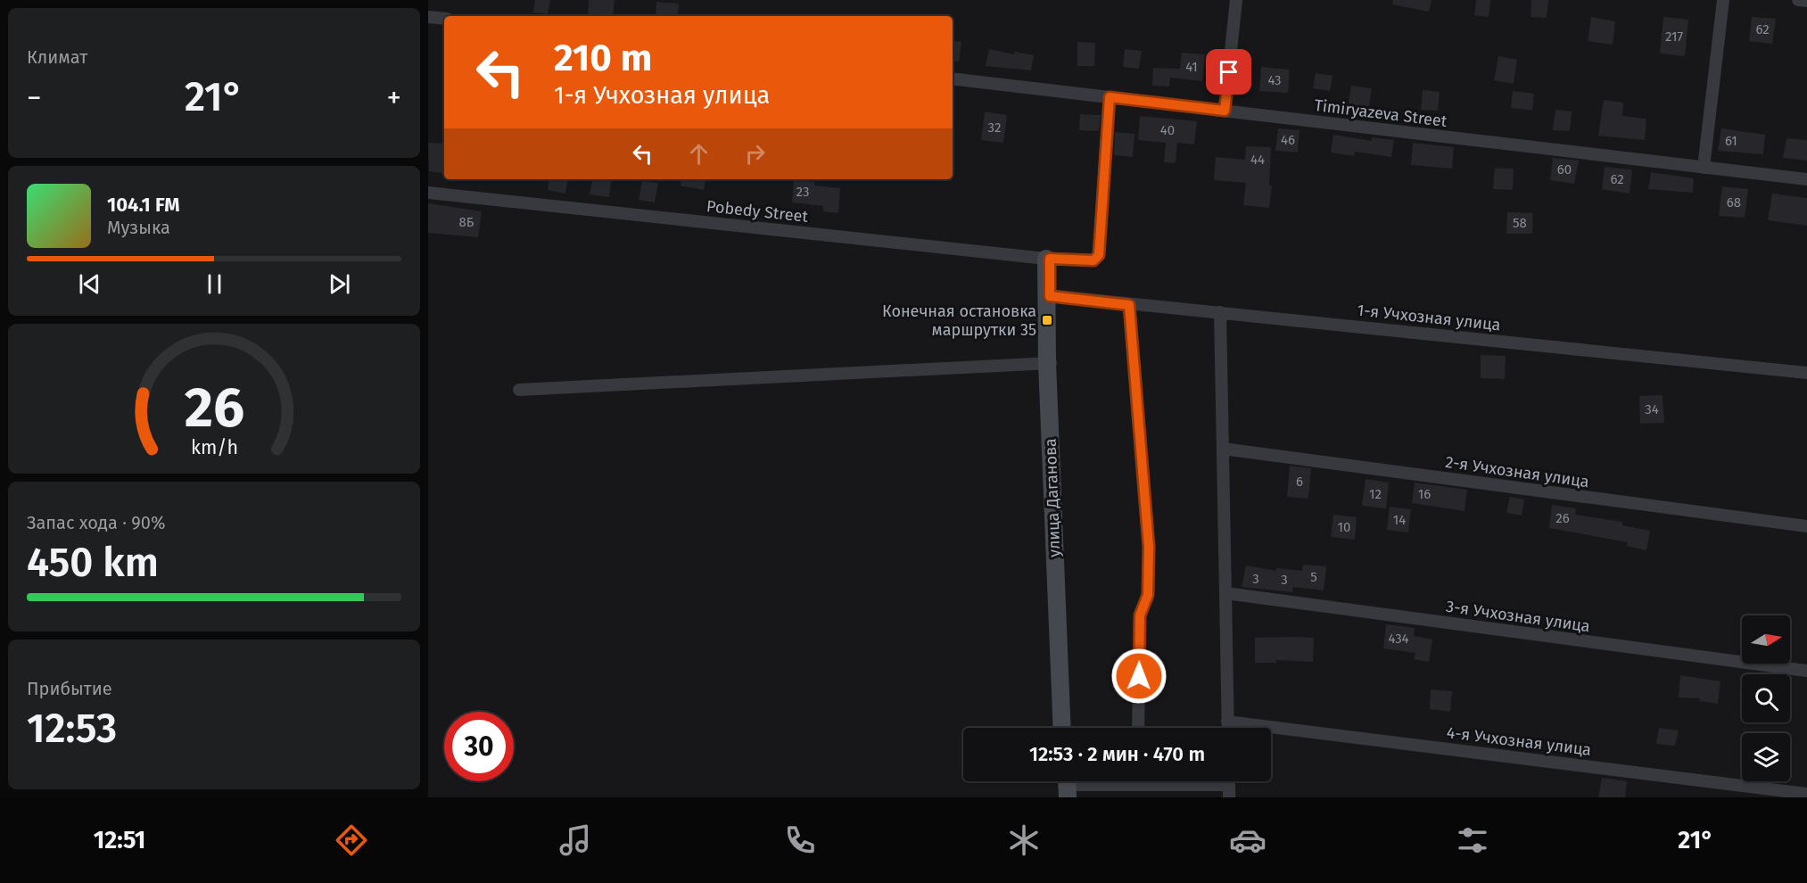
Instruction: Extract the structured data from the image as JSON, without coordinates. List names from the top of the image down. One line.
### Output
{"streets":{"main road":["улица Даганова"],"street":["Timiryazeva Street","Pobedy Street","1-я Учхозная улица","2-я Учхозная улица","3-я Учхозная улица","4-я Учхозная улица"]},"crossings":[["Timiryazeva Street","Pobedy Street"],["Pobedy Street","улица Даганова"],["1-я Учхозная улица","улица Даганова"]],"places":{"transit":["Конечная остановка маршрутки 35"]},"house_numbers":["62","217","41","43","32","40","46","61","44","60","62","23","68","8Б","58","34","6","12","16","26","14","10","5","3","3","434"],"north":"right","page":{"tile":["Климат",["Запас хода · 90%","450 km"],["Прибытие","12:53"]],"turn":["210 m","1-я Учхозная улица"],"heat":["−","21°","+"],"song":["104.1 FM","Музыка"],"limit":"30","trip":"12:53 · 2 мин · 470 m","tabs":["12:51","21°"],"gauge":["26","km/h"]}}
